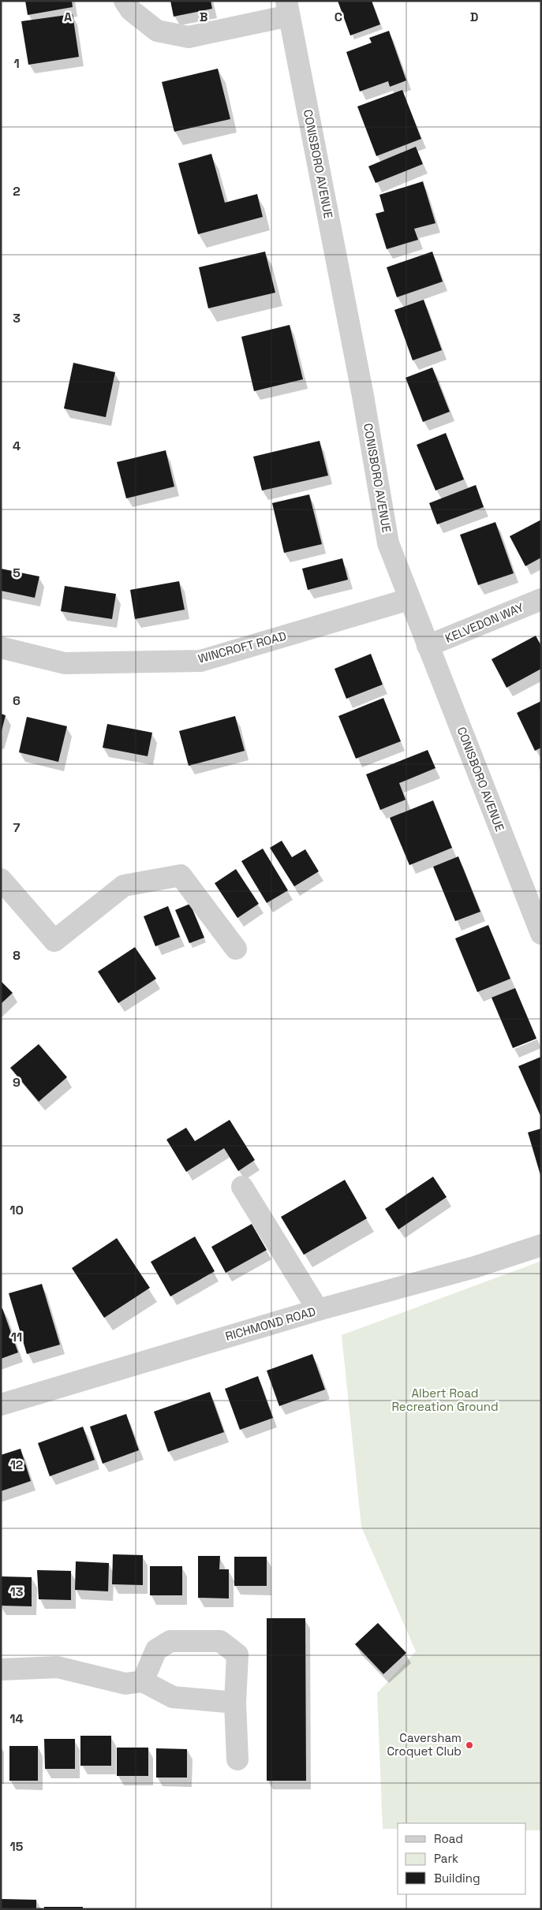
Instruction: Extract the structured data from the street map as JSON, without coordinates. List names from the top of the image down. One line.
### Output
{"streets":{"street":["CONISBORO AVENUE","KELVEDON WAY","WINCROFT ROAD","RICHMOND ROAD"]},"crossings":[["CONISBORO AVENUE","KELVEDON WAY"],["CONISBORO AVENUE","WINCROFT ROAD"]],"parks":["Albert Road Recreation Ground"],"places":["Caversham Croquet Club"],"legend":["Road","Park","Building"],"grid":{"columns":["A","B","C","D"],"rows":["1","2","3","4","5","6","7","8","9","10","11","12","13","14","15"]}}
